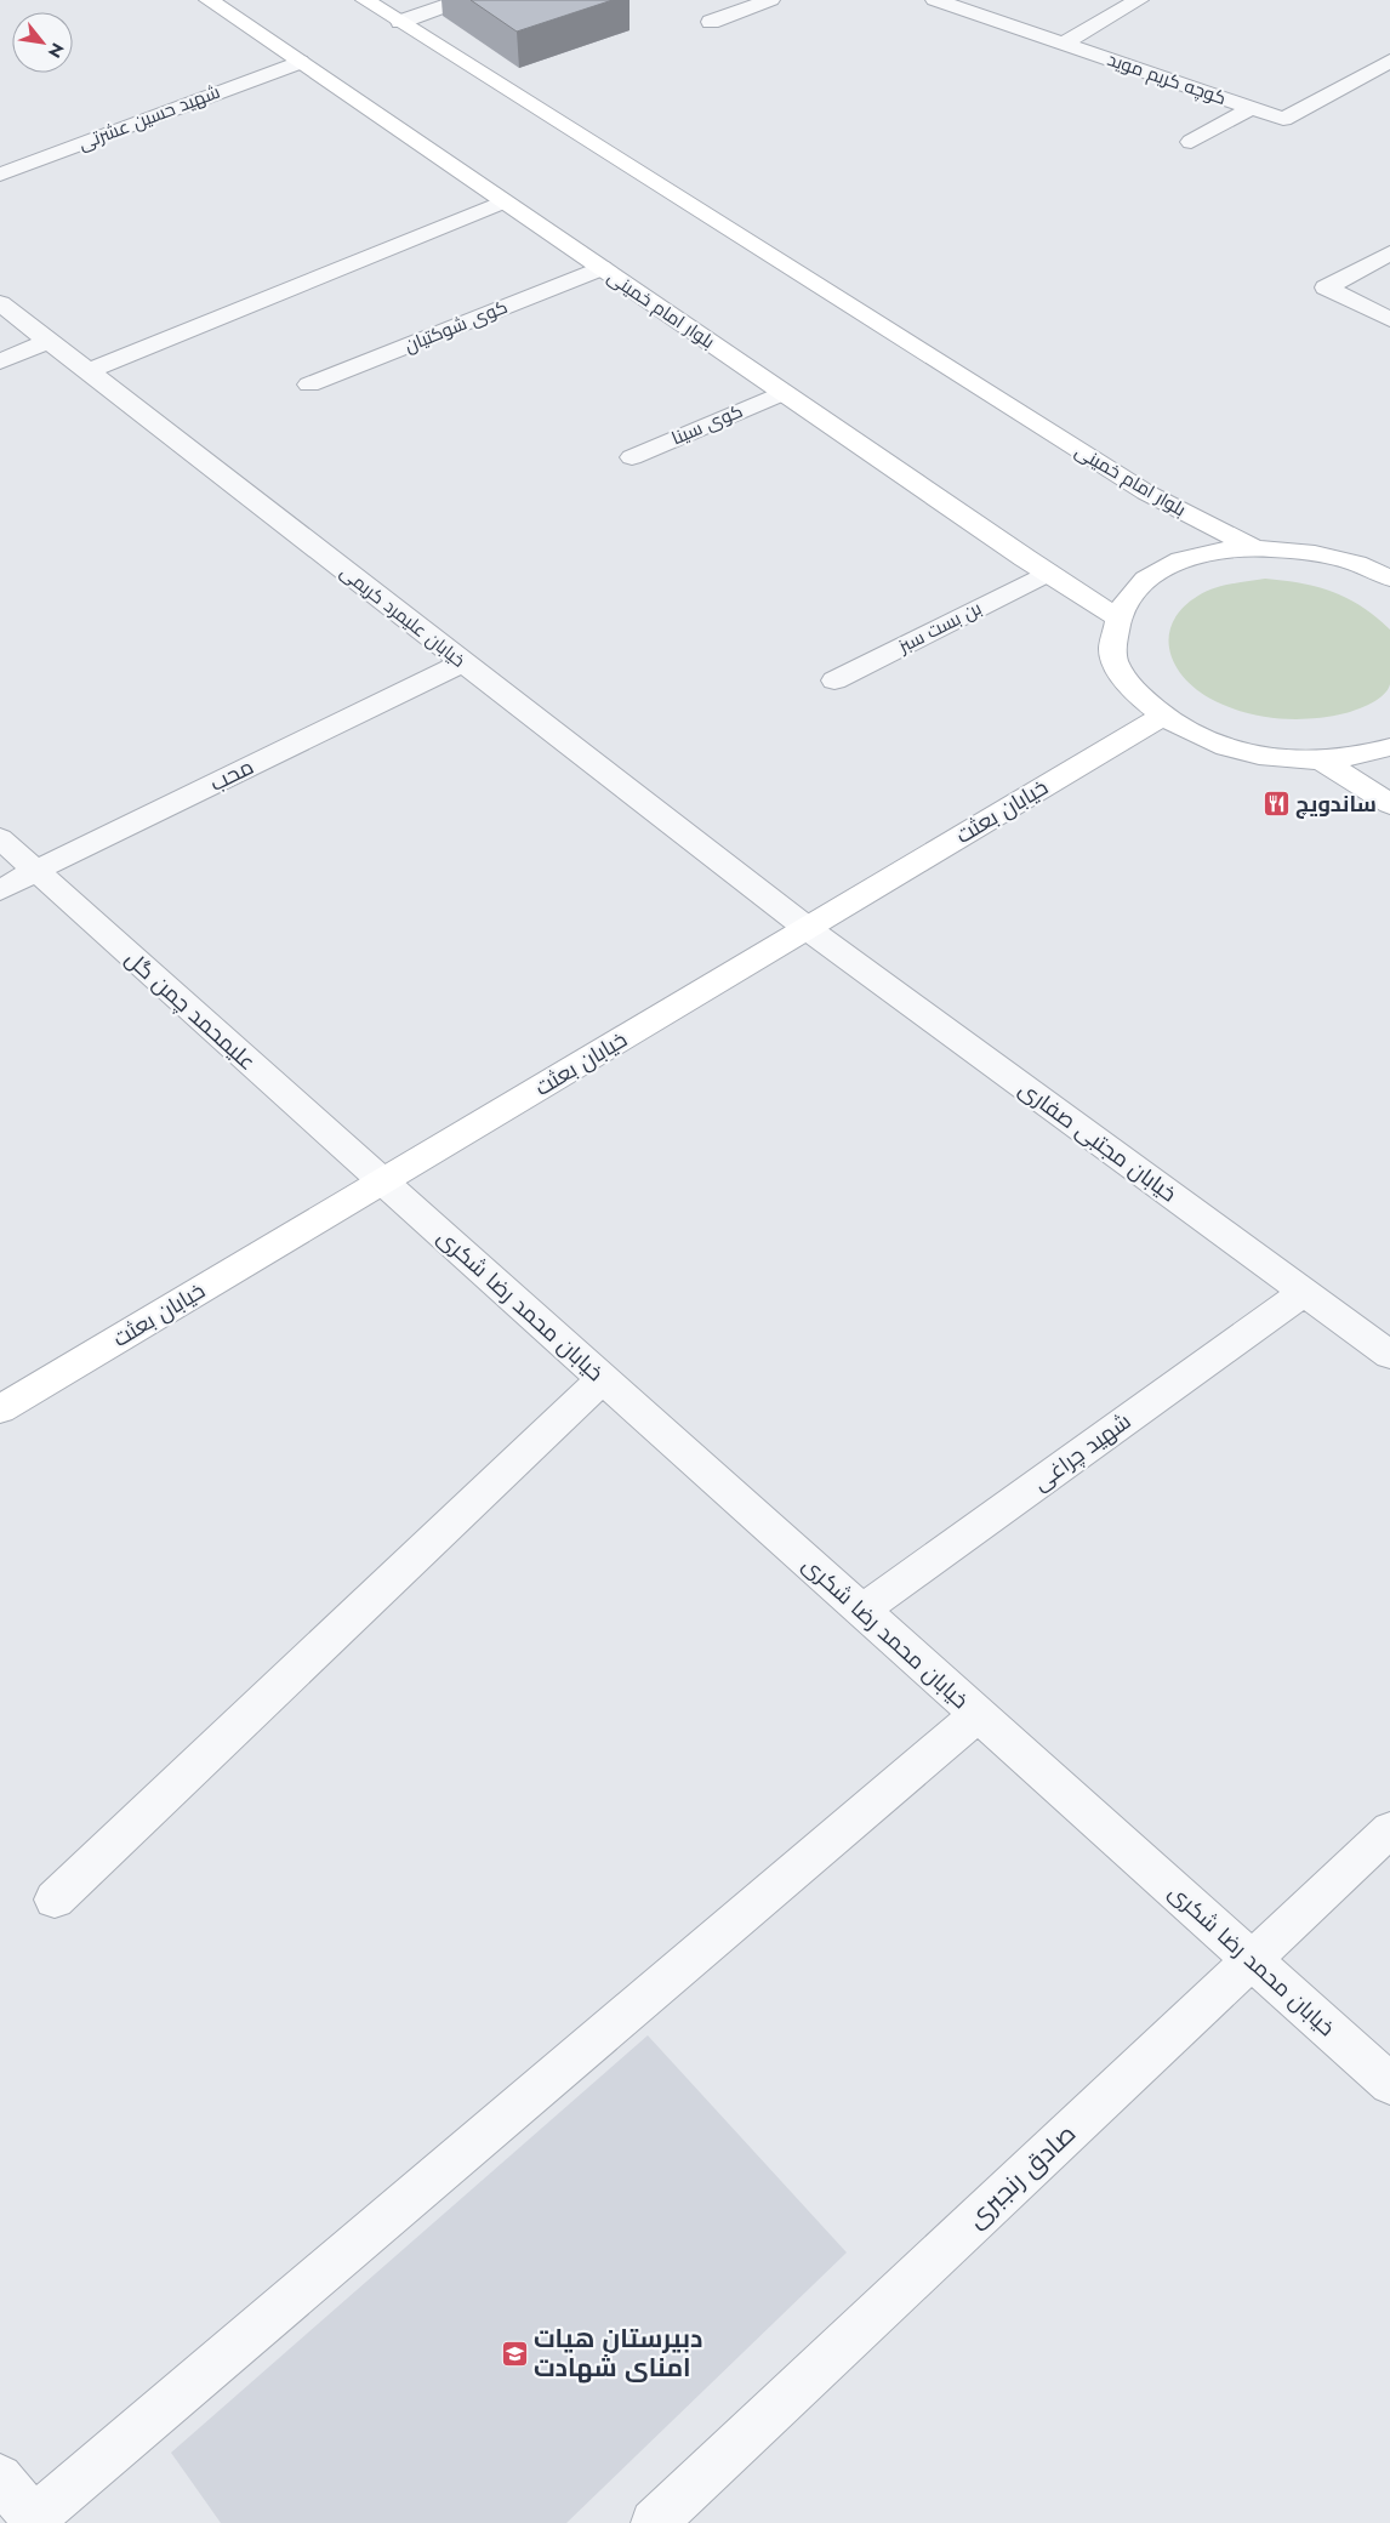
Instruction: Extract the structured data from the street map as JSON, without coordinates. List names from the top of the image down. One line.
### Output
{"streets":{"main road":["بلوار امام خمینی","خیابان بعثت"],"street":["کوچه کریم موید","شهید حسین عشرتی","کوی شوکتیان","کوی سینا","خیابان علیمرد کریمی","بن بست سبز","محب","علیمحمد چمن گل","خیابان مجتبی صفاری","خیابان محمد رضا شکری","شهید چراغی","صادق رنجبری"]},"crossings":[["شهید حسین عشرتی","بلوار امام خمینی"],["بلوار امام خمینی","کوی شوکتیان"],["بلوار امام خمینی","کوی سینا"],["بلوار امام خمینی","بن بست سبز"],["خیابان علیمرد کریمی","محب"],["خیابان علیمرد کریمی","خیابان بعثت"],["خیابان علیمرد کریمی","خیابان مجتبی صفاری"],["محب","علیمحمد چمن گل"],["خیابان بعثت","علیمحمد چمن گل"],["خیابان بعثت","خیابان مجتبی صفاری"],["خیابان بعثت","خیابان محمد رضا شکری"],["علیمحمد چمن گل","خیابان محمد رضا شکری"],["خیابان مجتبی صفاری","شهید چراغی"],["خیابان محمد رضا شکری","شهید چراغی"],["خیابان محمد رضا شکری","صادق رنجبری"]],"places":{"restaurant":["ساندویچ"],"school or university":["دبیرستان هیات امنای شهادت"]},"north":"bottom right"}
